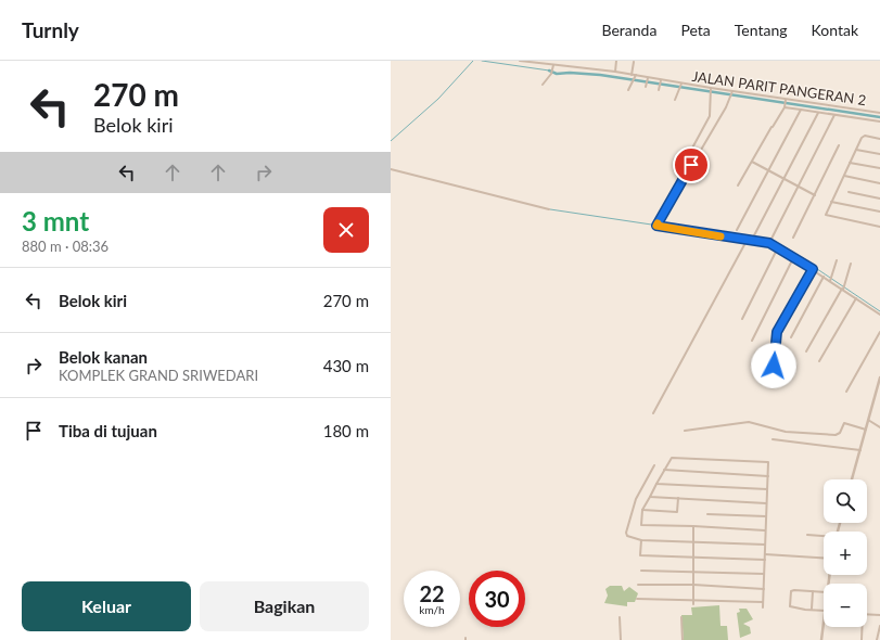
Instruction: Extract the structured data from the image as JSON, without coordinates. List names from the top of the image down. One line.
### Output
{"streets":{"street":["JALAN PARIT PANGERAN 2"]},"page":{"header":"Turnly","nav":["Beranda","Peta","Tentang","Kontak"],"turn":["270 m","Belok kiri"],"heading":["3 mnt","880 m · 08:36"],"list":[{"name":"Belok kiri","value":"270 m"},{"name":"Belok kanan","note":"KOMPLEK GRAND SRIWEDARI","value":"430 m"},{"name":"Tiba di tujuan","value":"180 m"}],"map_buttons":["+","−"],"speed":"22 km/h","limit":"30","buttons":["Keluar","Bagikan"]}}
